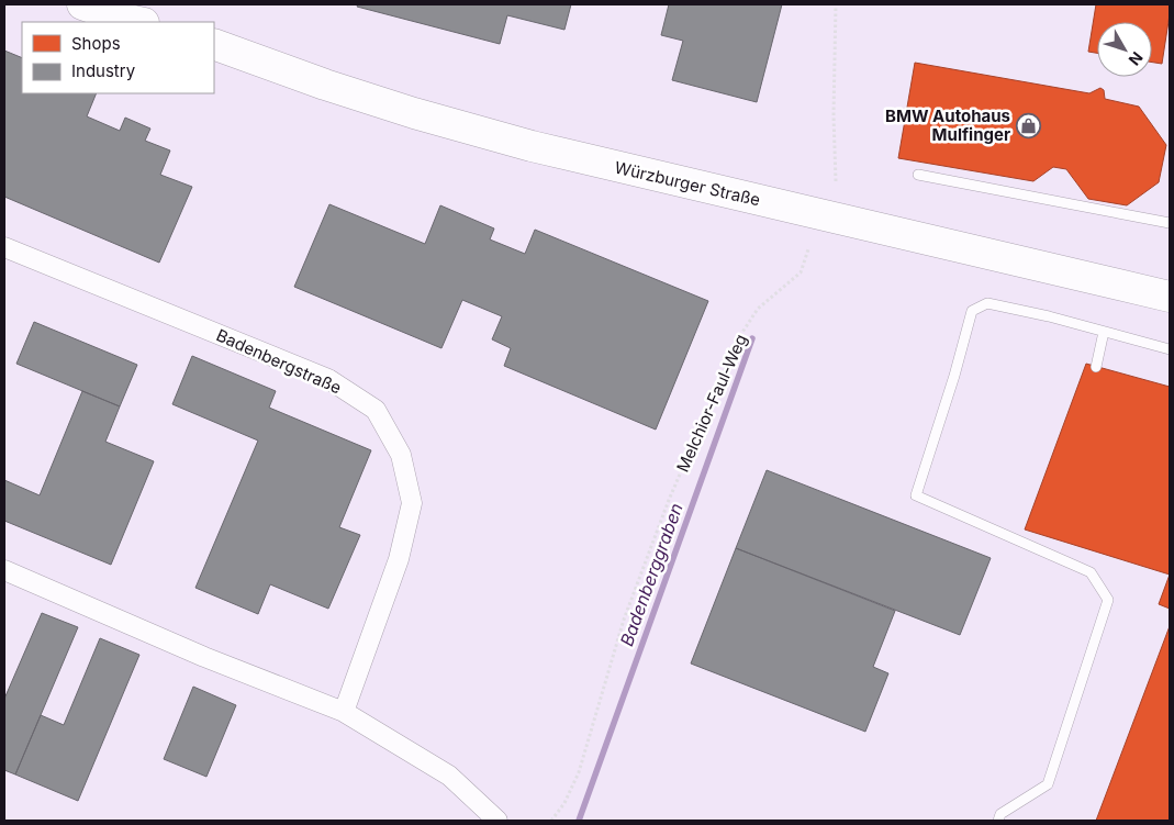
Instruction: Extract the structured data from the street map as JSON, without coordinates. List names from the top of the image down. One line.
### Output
{"streets":{"main road":["Würzburger Straße"],"street":["Badenbergstraße"],"path":["Melchior-Faul-Weg"]},"water":["Badenberggraben"],"places":{"shop":["BMW Autohaus Mulfinger"]},"legend":["Shops","Industry"],"north":"bottom right"}
